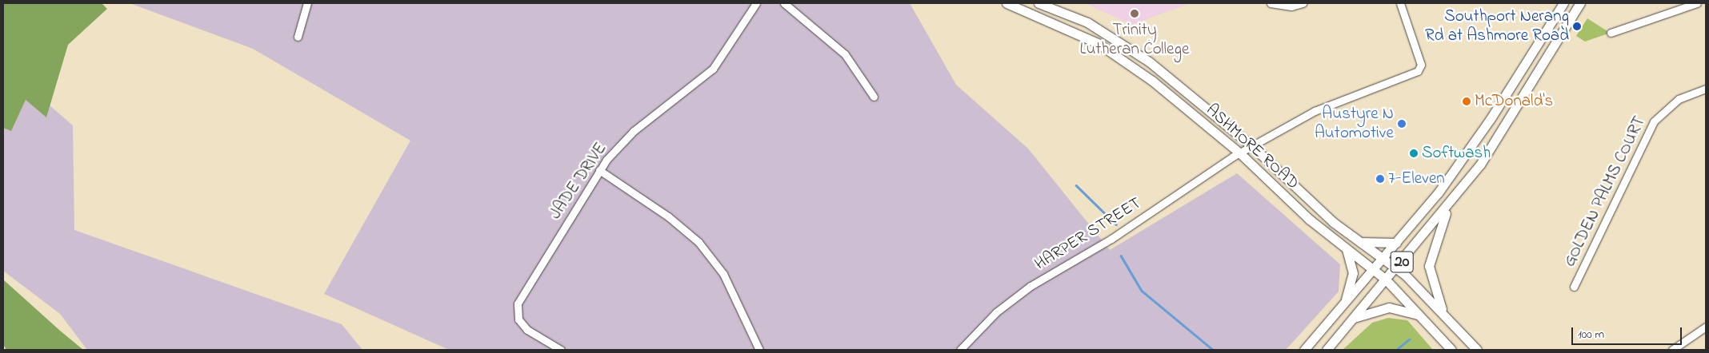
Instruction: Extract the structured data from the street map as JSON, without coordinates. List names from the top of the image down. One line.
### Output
{"streets":{"main road":["ASHMORE ROAD","20"],"street":["JADE DRIVE","GOLDEN PALMS COURT","HARPER STREET"]},"crossings":[["ASHMORE ROAD","HARPER STREET"],["ASHMORE ROAD","20"]],"places":["Trinity Lutheran College","Southport Nerang Rd at Ashmore Road","McDonald's","Austyre N Automotive","Softwash","7-Eleven"],"scale_bar":"100 m"}
